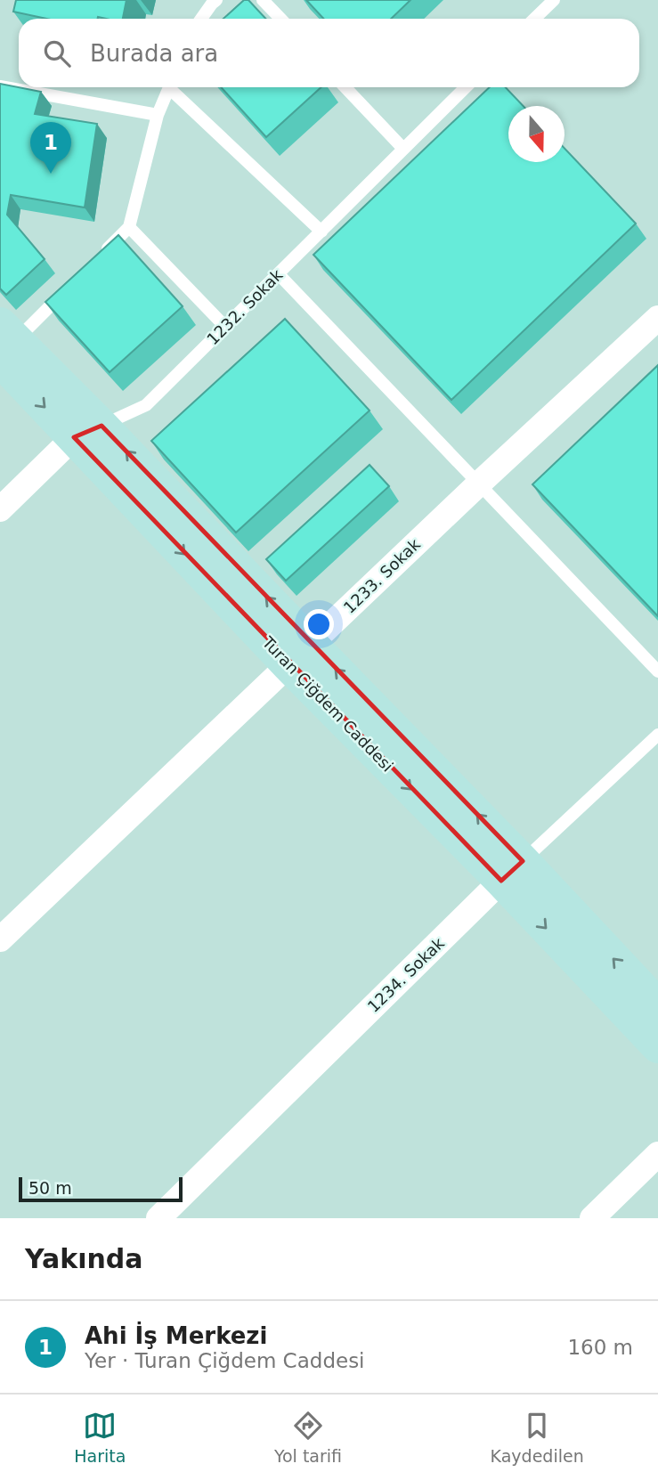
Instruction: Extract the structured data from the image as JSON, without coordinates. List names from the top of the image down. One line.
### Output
{"streets":{"street":["1232. Sokak","1233. Sokak","Turan Çiğdem Caddesi","1234. Sokak"]},"crossings":[["1232. Sokak","Turan Çiğdem Caddesi"],["1233. Sokak","Turan Çiğdem Caddesi"],["Turan Çiğdem Caddesi","1234. Sokak"]],"scale_bar":"50 m","north":"bottom","page":{"search":"Burada ara","pins":"1","scale":"50 m","heading":"Yakında","list":[{"mark":"1","name":"Ahi İş Merkezi","note":"Yer · Turan Çiğdem Caddesi","value":"160 m"}],"nav":["Harita","Yol tarifi","Kaydedilen"]}}
